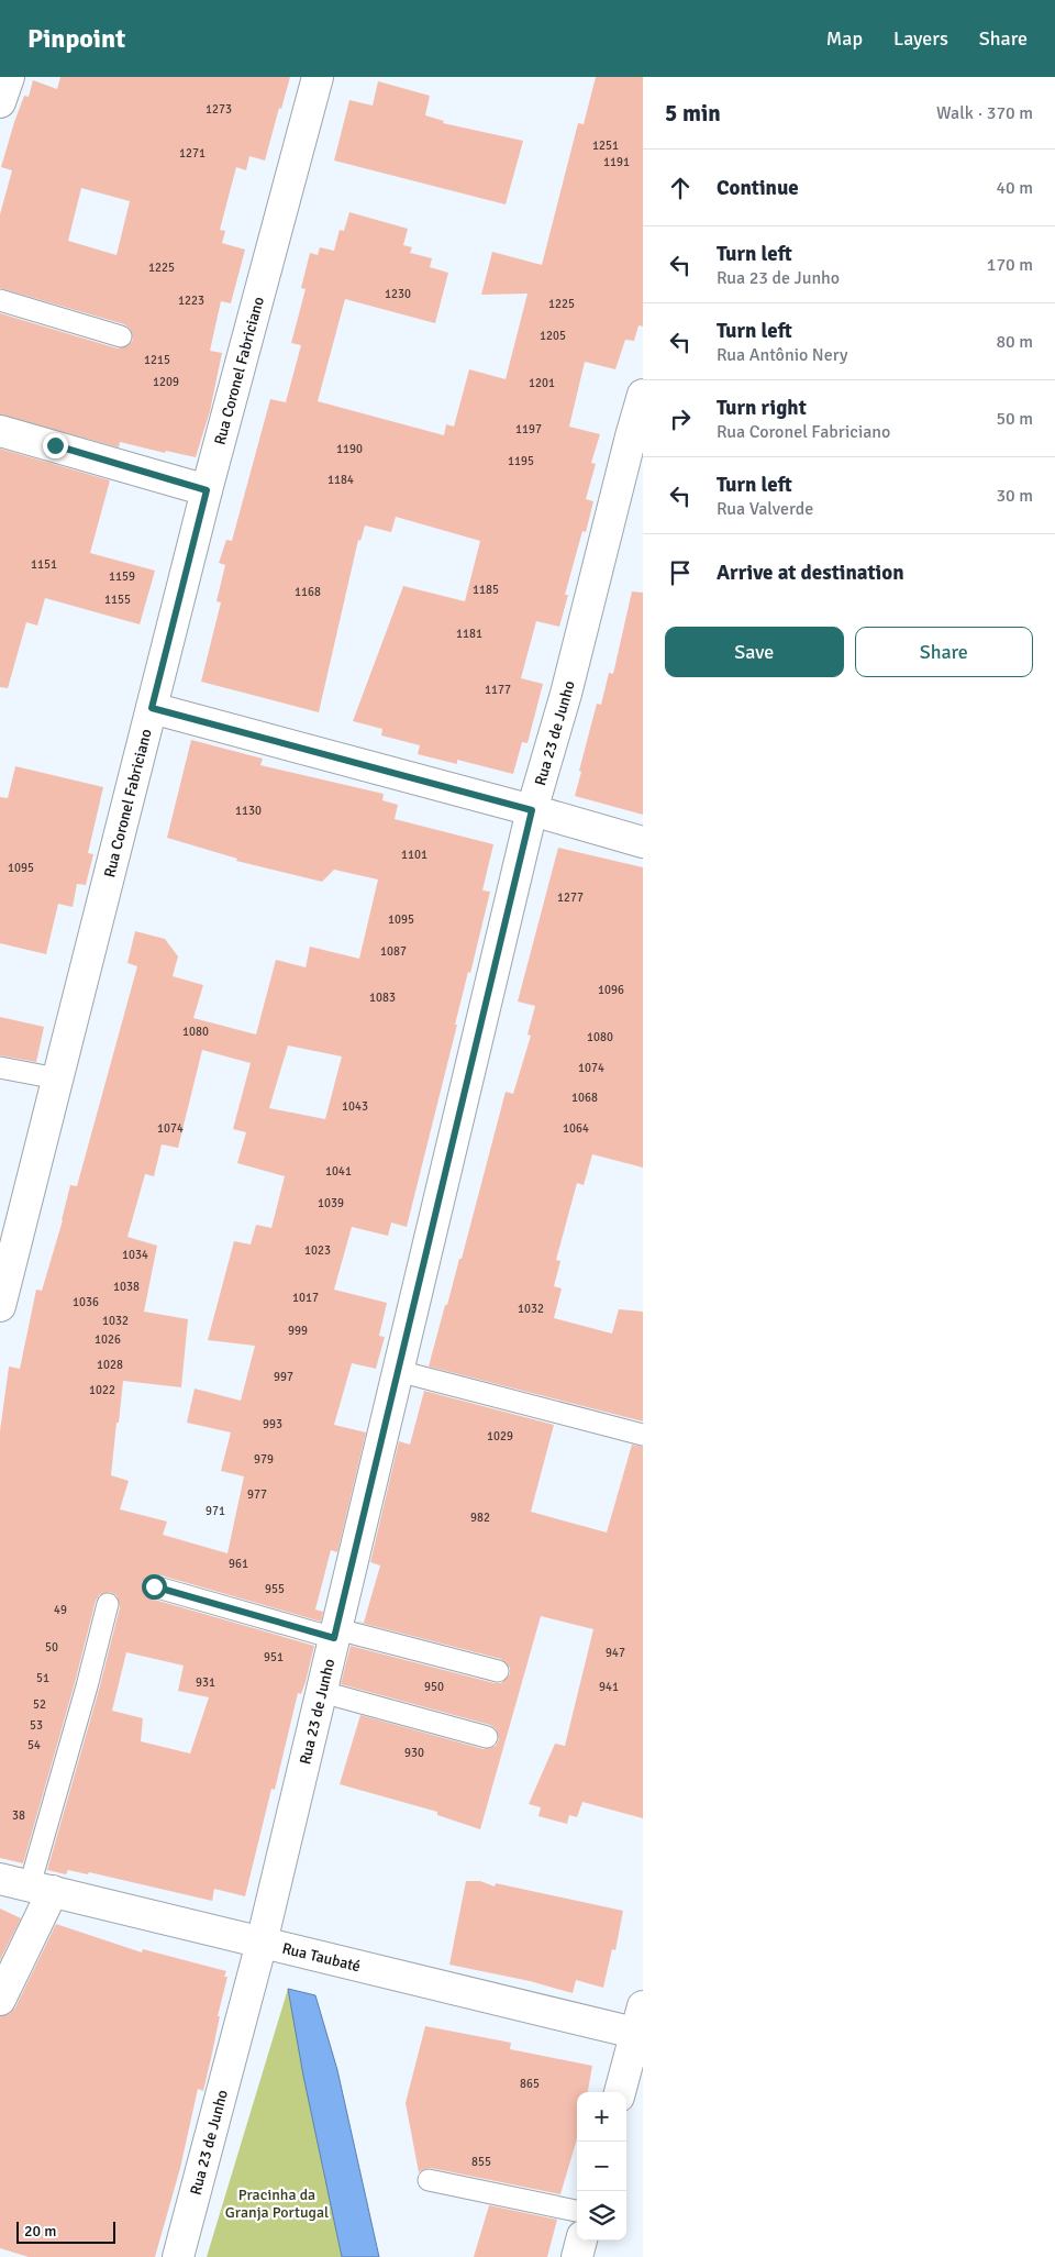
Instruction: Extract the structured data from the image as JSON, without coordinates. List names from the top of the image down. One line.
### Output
{"streets":{"street":["Rua Coronel Fabriciano","Rua 23 de Junho","Rua Taubaté"]},"crossings":[["Rua 23 de Junho","Rua Taubaté"]],"parks":["Pracinha da Granja Portugal"],"house_numbers":["1273","1251","1271","1191","1225","1230","1223","1225","1205","1215","1209","1201","1197","1190","1195","1184","1151","1159","1185","1168","1155","1181","1177","1130","1101","1095","1277","1095","1087","1096","1083","1080","1080","1074","1068","1043","1074","1064","1041","1039","1023","1034","1038","1017","1036","1032","1032","999","1026","1028","997","1022","993","1029","979","977","971","982","961","955","49","50","947","951","51","931","950","941","52","53","54","930","38","865","855"],"scale_bar":"20 m","page":{"header":"Pinpoint","nav":["Map","Layers","Share"],"heading":["5 min","Walk · 370 m"],"list":[["Continue","40 m"],["Turn left","Rua 23 de Junho","170 m"],["Turn left","Rua Antônio Nery","80 m"],["Turn right","Rua Coronel Fabriciano","50 m"],["Turn left","Rua Valverde","30 m"],"Arrive at destination"],"buttons":["Save","Share"],"map_buttons":["+","−"],"scale":"20 m"}}
